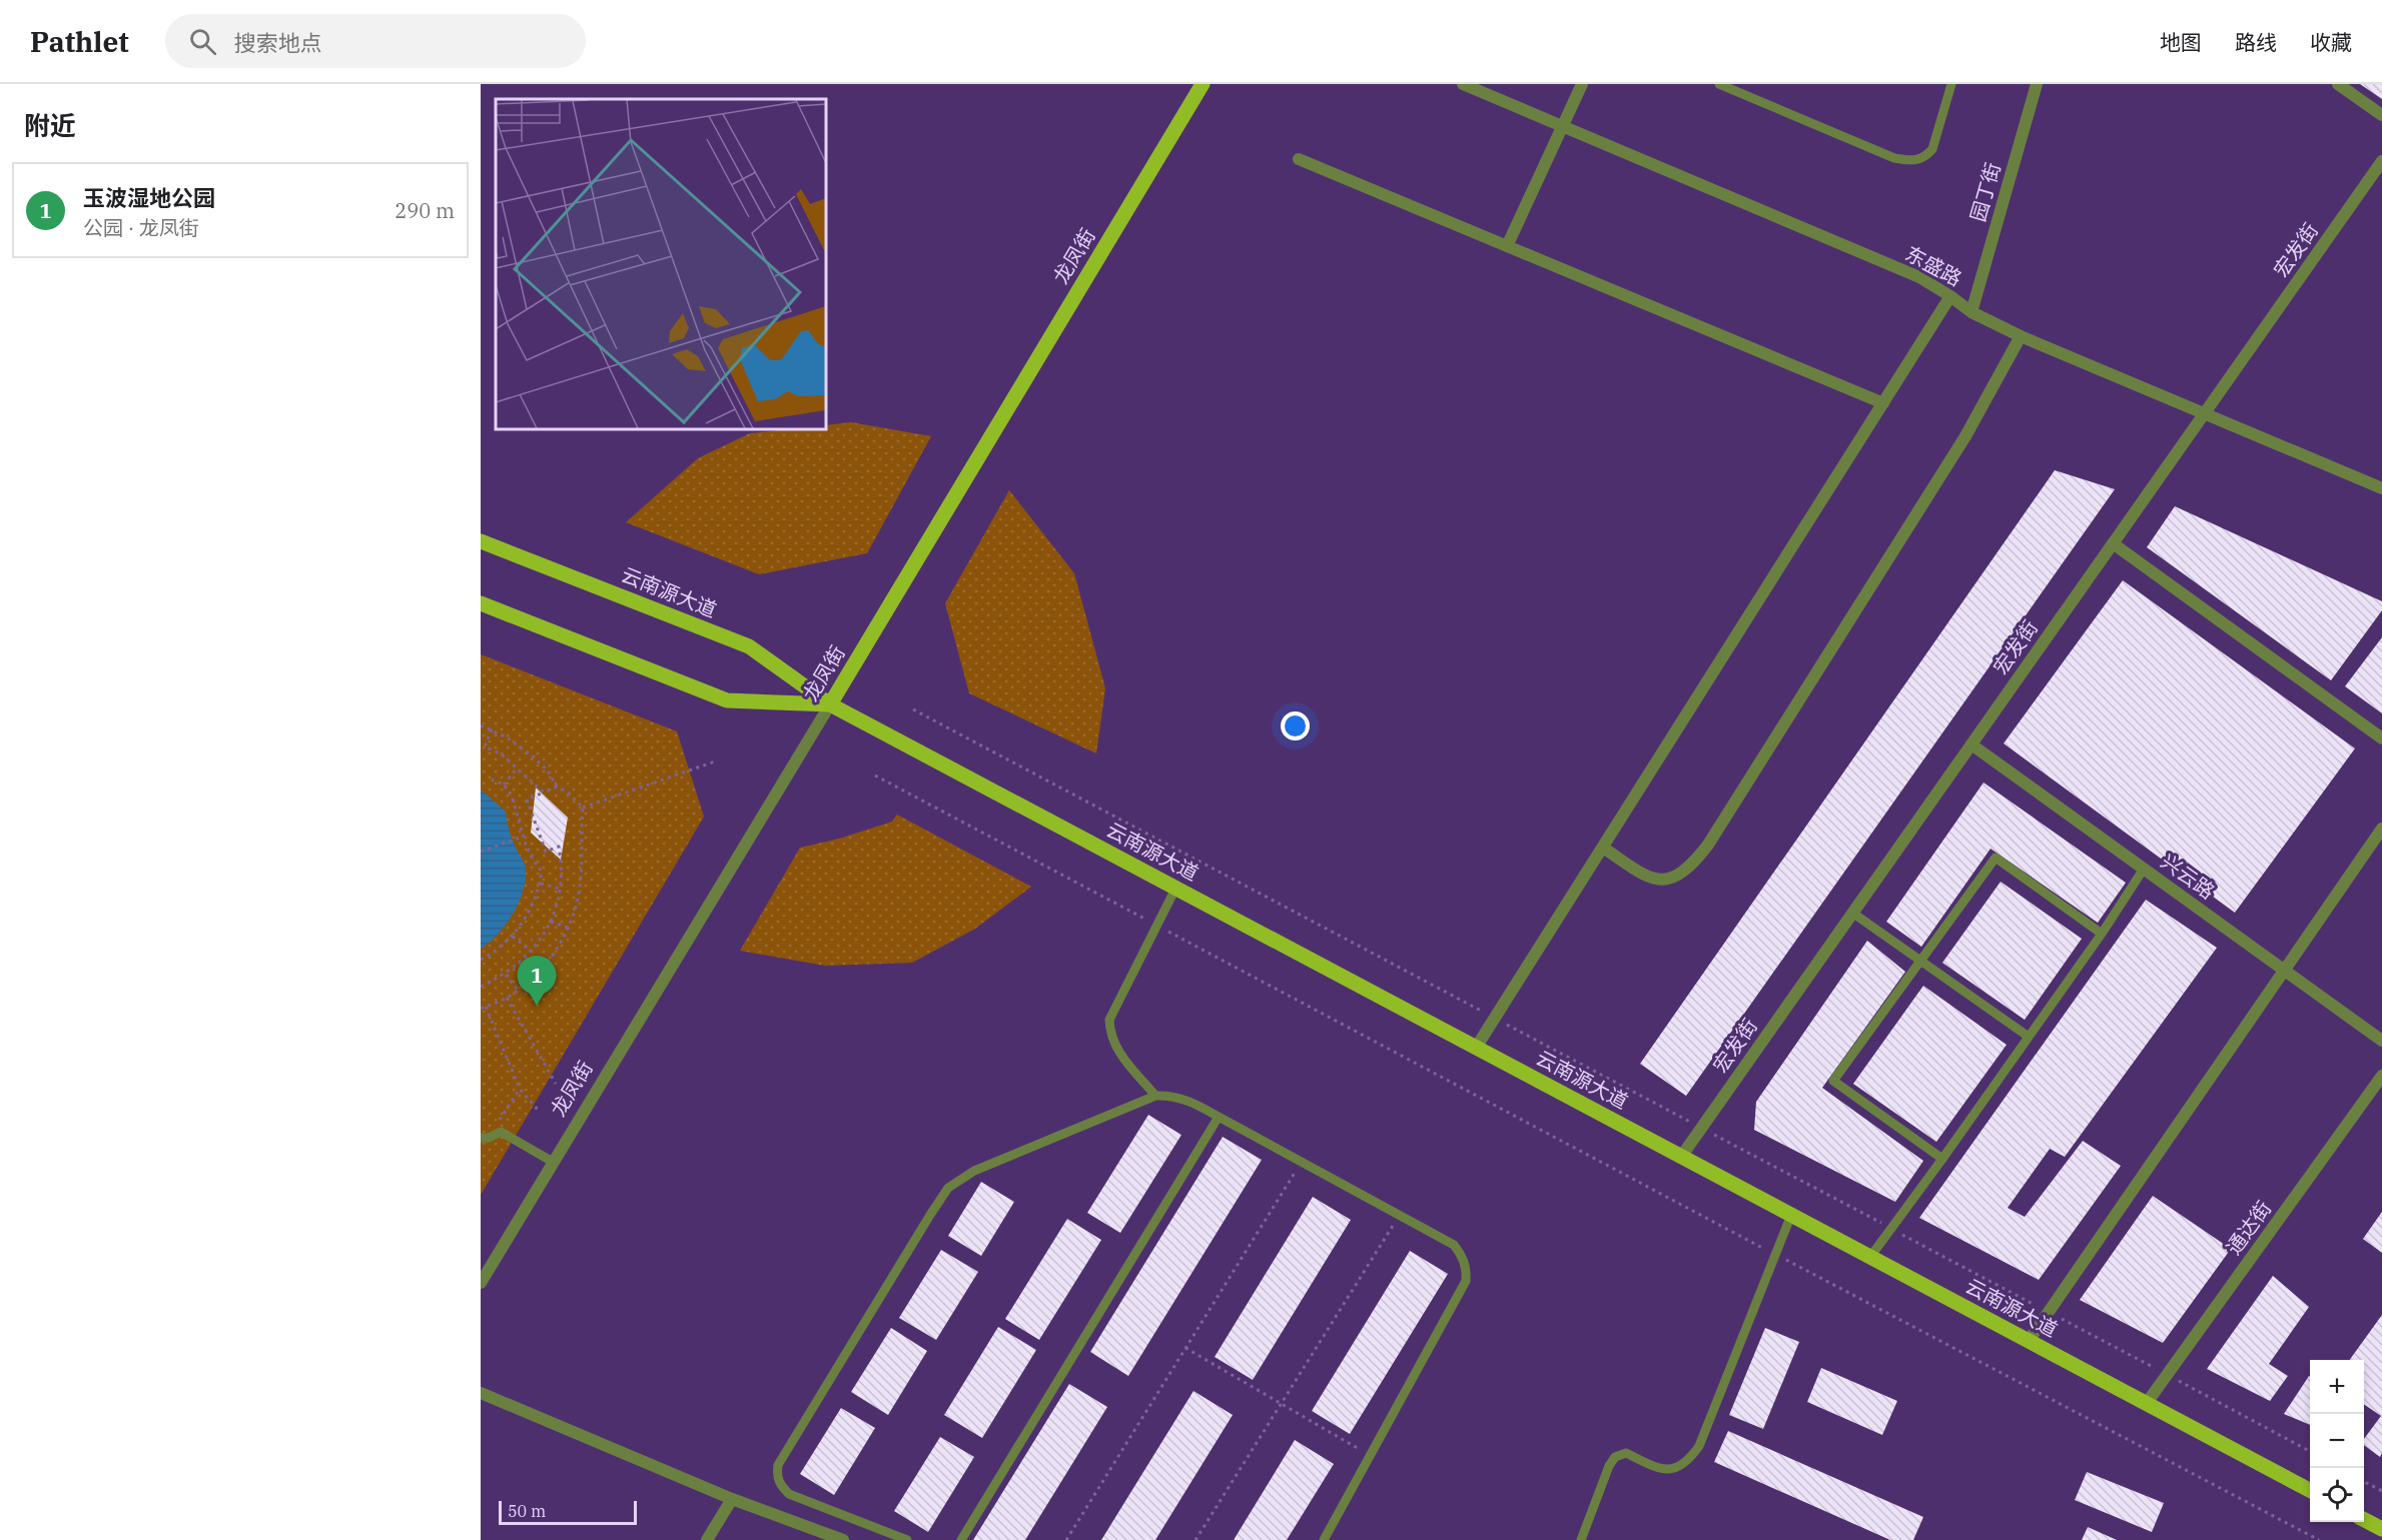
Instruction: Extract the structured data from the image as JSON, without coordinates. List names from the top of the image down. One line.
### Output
{"streets":{"main road":["龙凤街","云南源大道"],"street":["园丁街","宏发街","东盛路","兴云路","通达街"]},"crossings":[["园丁街","东盛路"],["宏发街","东盛路"],["宏发街","云南源大道"],["宏发街","兴云路"],["龙凤街","云南源大道"],["云南源大道","通达街"]],"scale_bar":"50 m","page":{"header":"Pathlet","search":"搜索地点","nav":["地图","路线","收藏"],"heading":"附近","list":[{"mark":"1","name":"玉波湿地公园","note":"公园 · 龙凤街","value":"290 m"}],"pins":"1","map_buttons":["+","−"],"scale":"50 m"}}
